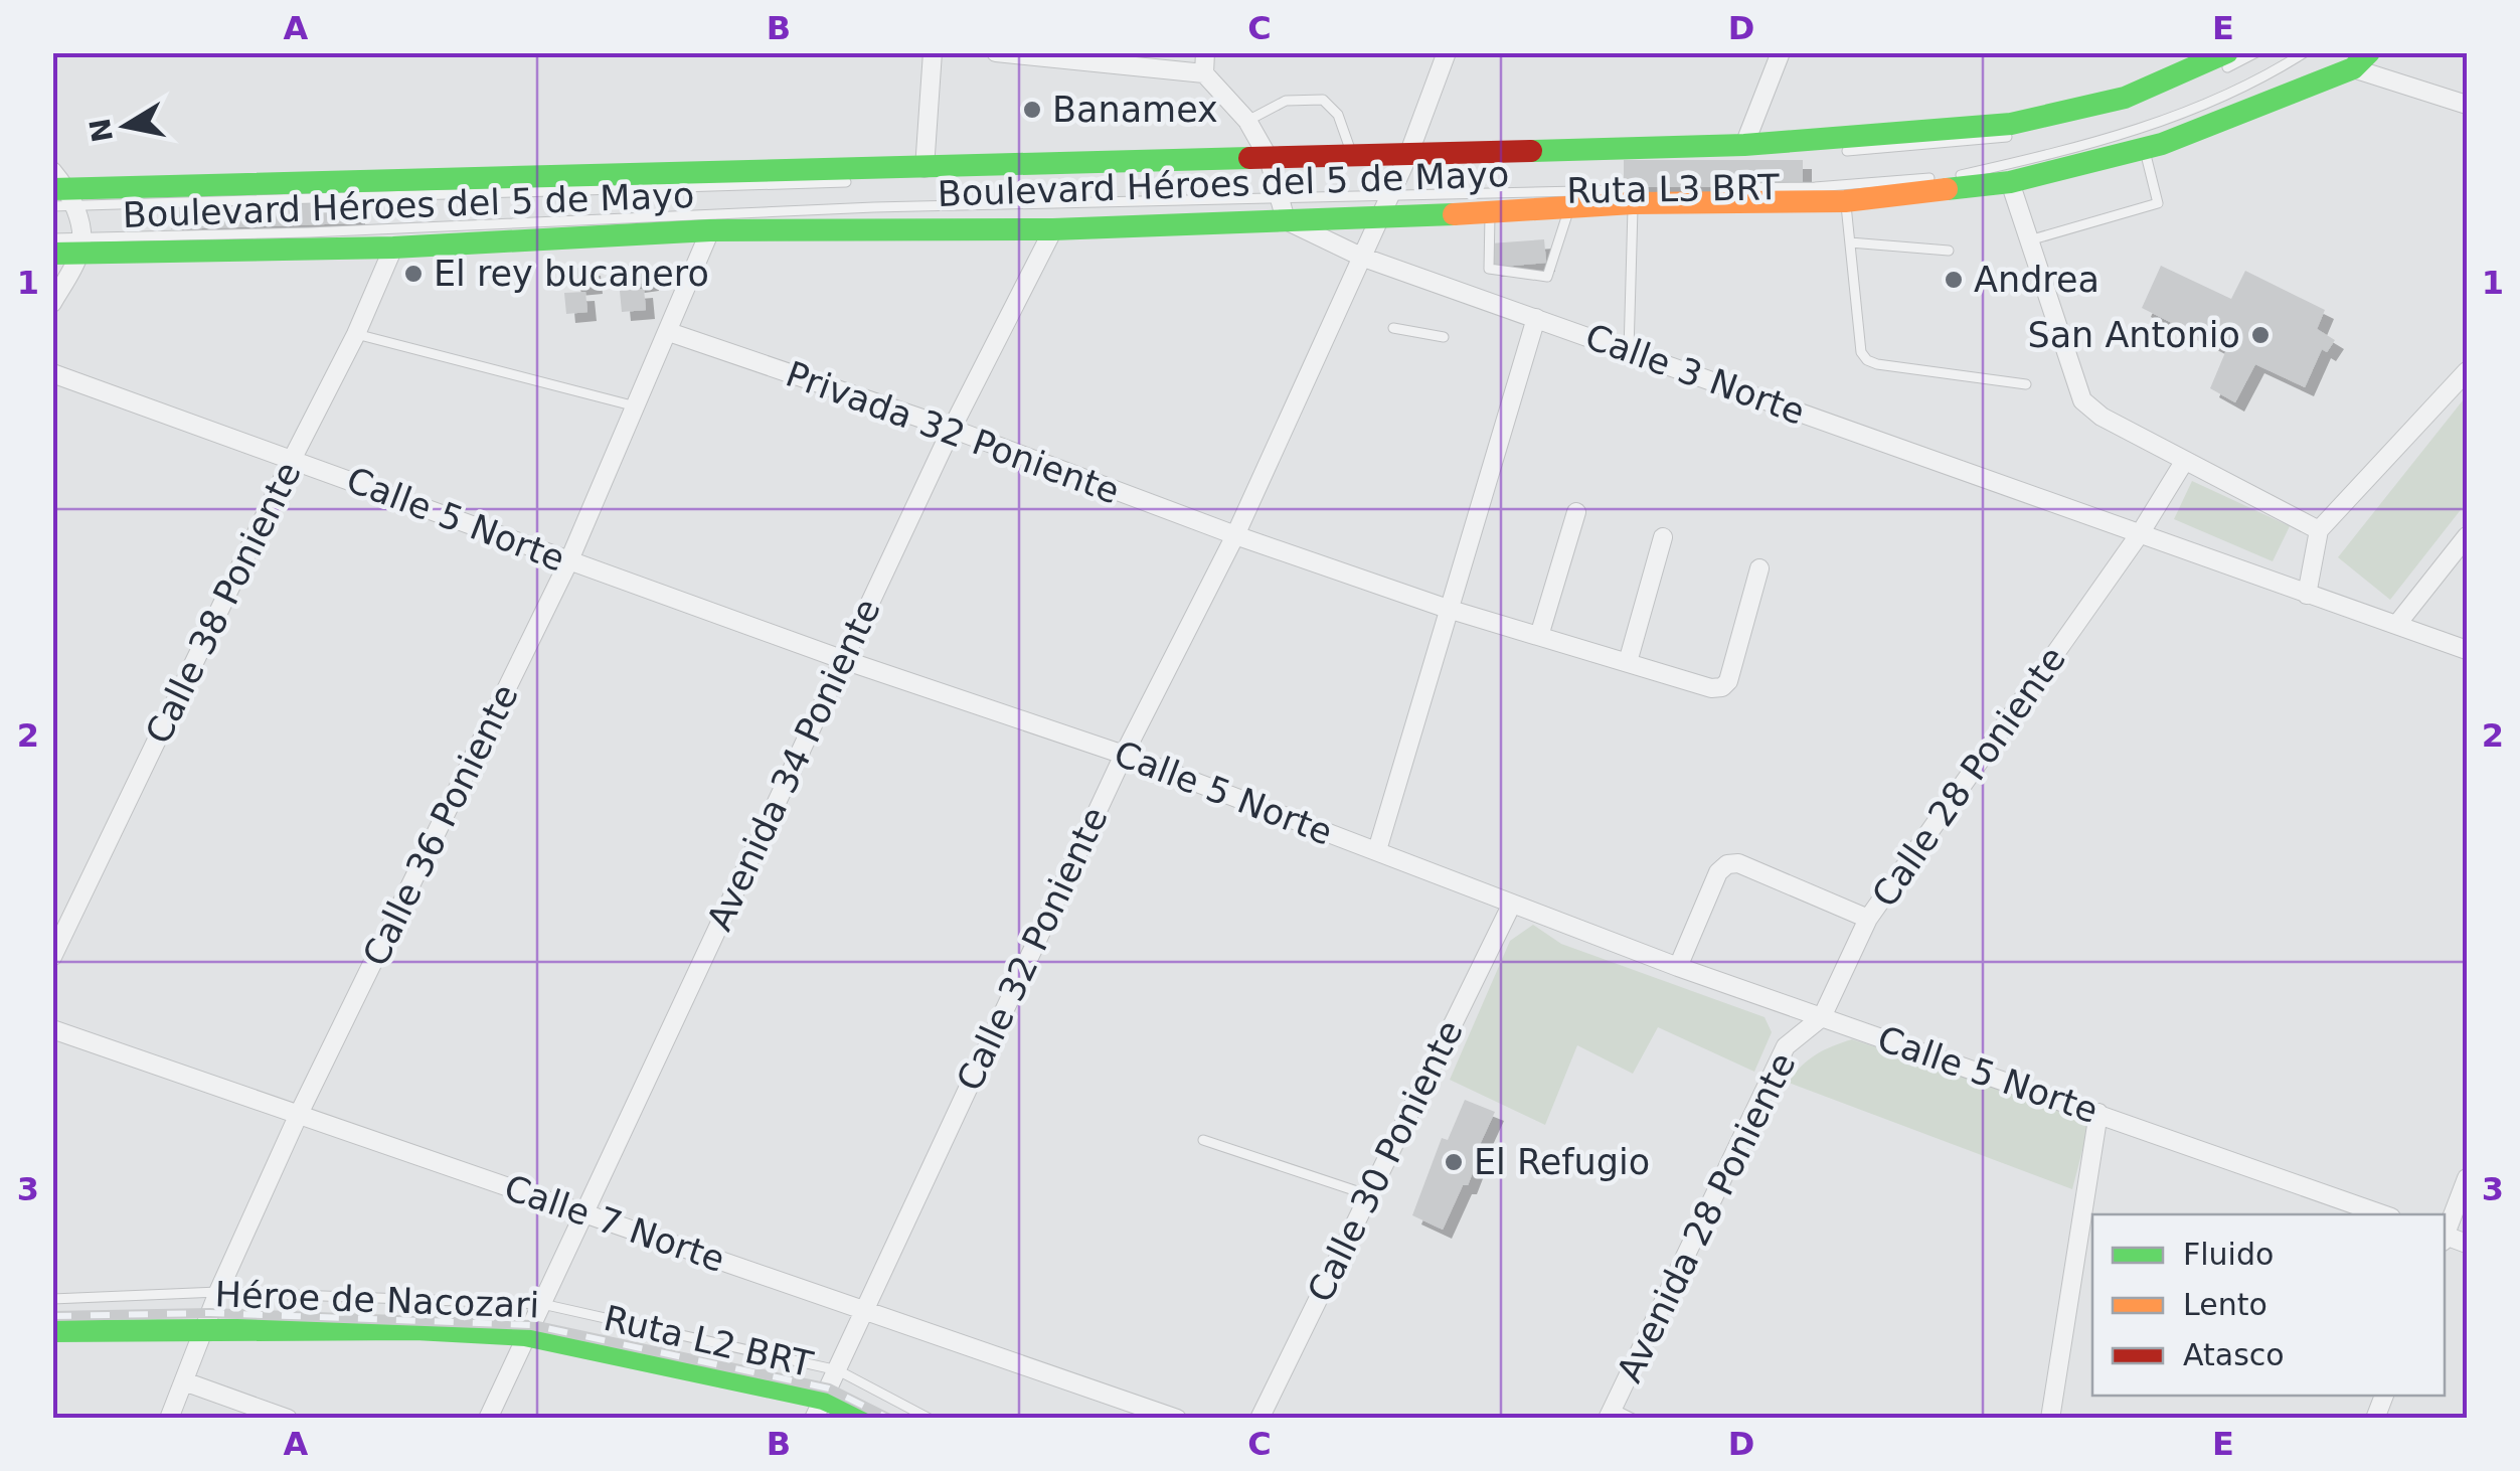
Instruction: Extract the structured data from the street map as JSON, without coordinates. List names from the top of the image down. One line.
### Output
{"streets":{"main road":["Boulevard Héroes del 5 de Mayo","Héroe de Nacozari"],"street":["Calle 3 Norte","Privada 32 Poniente","Calle 5 Norte","Calle 38 Poniente","Avenida 34 Poniente","Calle 28 Poniente","Calle 36 Poniente","Calle 32 Poniente","Calle 30 Poniente","Avenida 28 Poniente","Calle 7 Norte"],"lane":["Ruta L3 BRT","Ruta L2 BRT"]},"crossings":[["Boulevard Héroes del 5 de Mayo","Ruta L3 BRT"],["Boulevard Héroes del 5 de Mayo","Calle 3 Norte"],["Boulevard Héroes del 5 de Mayo","Calle 38 Poniente"],["Boulevard Héroes del 5 de Mayo","Avenida 34 Poniente"],["Boulevard Héroes del 5 de Mayo","Calle 36 Poniente"],["Boulevard Héroes del 5 de Mayo","Calle 32 Poniente"],["Ruta L3 BRT","Calle 32 Poniente"],["Calle 3 Norte","Calle 28 Poniente"],["Calle 3 Norte","Calle 32 Poniente"],["Privada 32 Poniente","Avenida 34 Poniente"],["Privada 32 Poniente","Calle 36 Poniente"],["Privada 32 Poniente","Calle 32 Poniente"],["Calle 5 Norte","Calle 38 Poniente"],["Calle 5 Norte","Avenida 34 Poniente"],["Calle 5 Norte","Calle 28 Poniente"],["Calle 5 Norte","Calle 36 Poniente"],["Calle 5 Norte","Calle 32 Poniente"],["Calle 5 Norte","Calle 30 Poniente"],["Calle 5 Norte","Avenida 28 Poniente"],["Avenida 34 Poniente","Calle 7 Norte"],["Avenida 34 Poniente","Héroe de Nacozari"],["Avenida 34 Poniente","Ruta L2 BRT"],["Calle 28 Poniente","Avenida 28 Poniente"],["Calle 36 Poniente","Calle 7 Norte"],["Calle 36 Poniente","Héroe de Nacozari"],["Calle 36 Poniente","Ruta L2 BRT"],["Calle 32 Poniente","Calle 7 Norte"],["Calle 32 Poniente","Héroe de Nacozari"],["Calle 32 Poniente","Ruta L2 BRT"]],"places":["Banamex","El rey bucanero","Andrea","San Antonio","El Refugio"],"legend":["Fluido","Lento","Atasco"],"north":"left","grid":{"columns":["A","B","C","D","E"],"rows":["1","2","3"]}}
